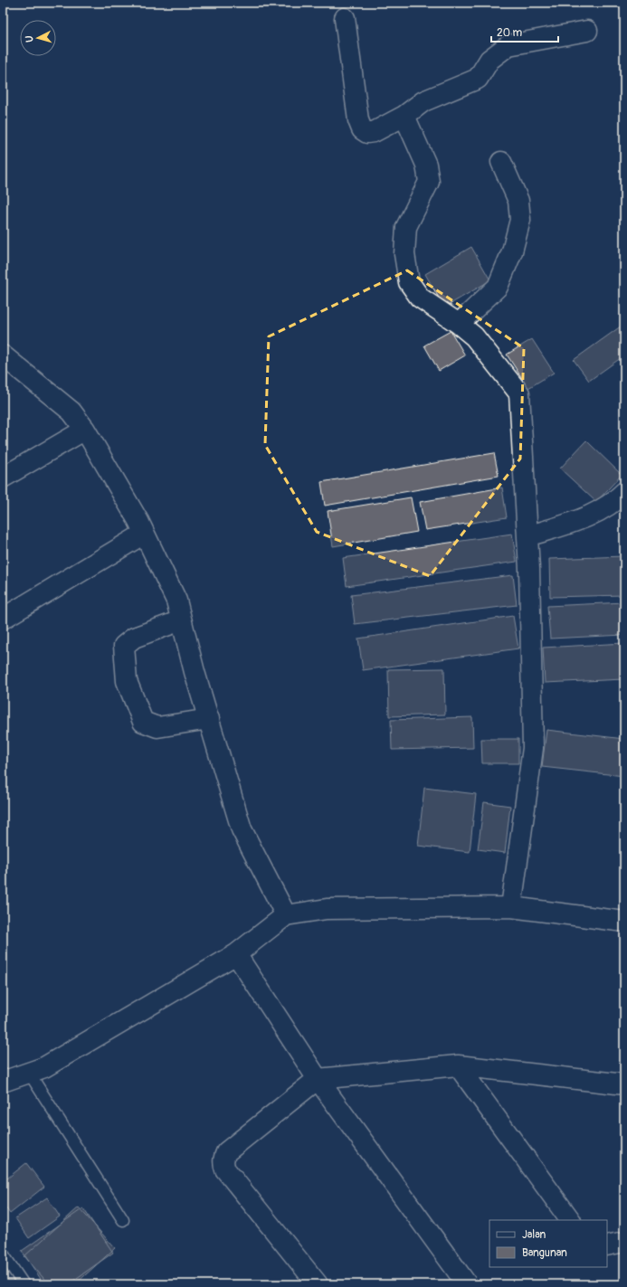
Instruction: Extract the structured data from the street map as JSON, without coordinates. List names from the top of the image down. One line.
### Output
{"legend":["Jalan","Bangunan"],"scale_bar":"20 m","north":"left"}
